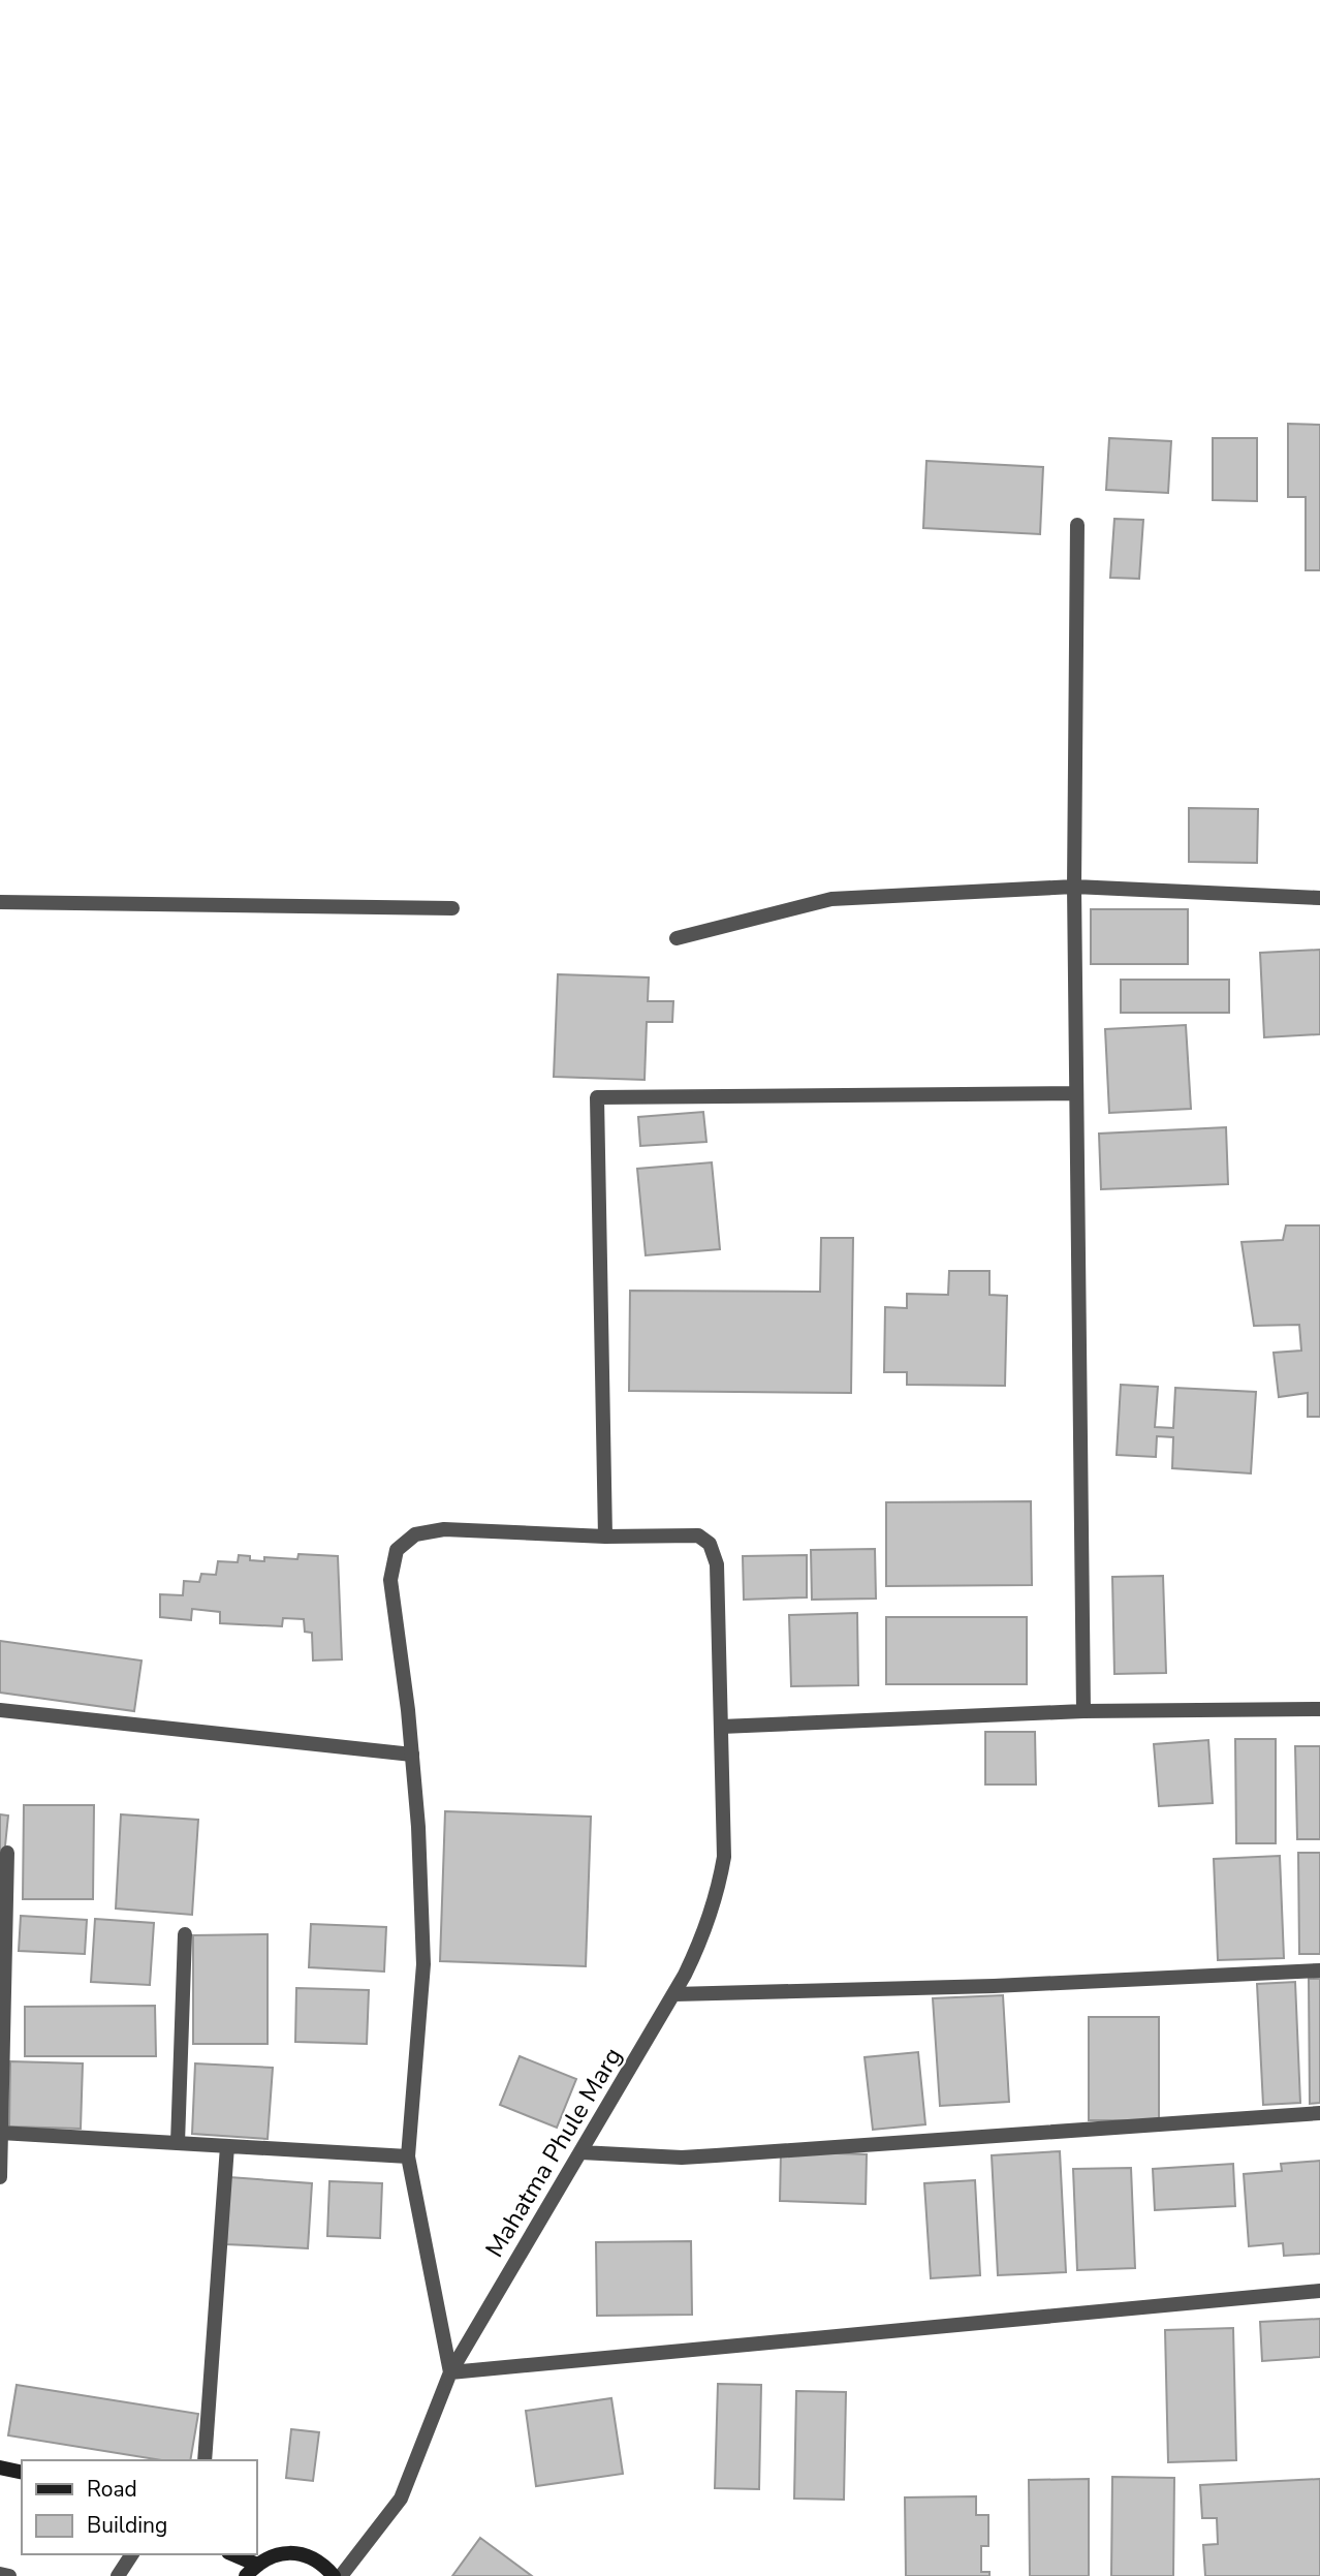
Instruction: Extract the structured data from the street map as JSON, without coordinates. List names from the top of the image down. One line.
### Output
{"streets":{"street":["Mahatma Phule Marg"]},"legend":["Road","Building"]}
